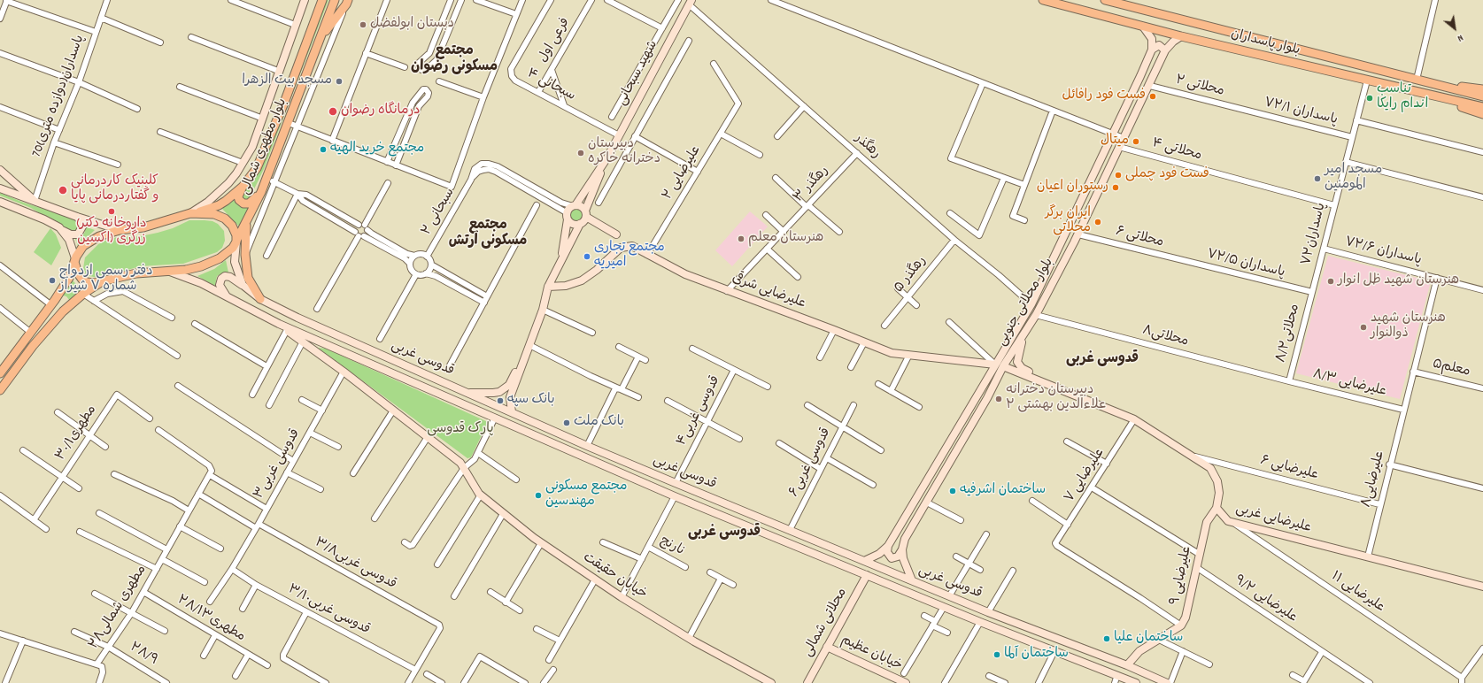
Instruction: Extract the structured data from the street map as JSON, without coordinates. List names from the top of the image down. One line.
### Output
{"streets":{"main road":["بلوار پاسداران","بلوار مطهری شمالی"],"street":["فرعی اول","شهید سبحانی","سبحانی ۴","۲ محلاتی","70پاسداران(دوازده متری)","۷۲/۱ پاسداران","رهگذر","۴ محلاتی","۲ علیرضایی","۳ رهگذر","سبحانی ۲","پاسداران۷۲","۶ محلاتی","۷۲/۶ پاسداران","۷۲/۵ پاسداران","۵ رهگذر","علیرضایی شرقی","بلوار محلاتی جنوبی","محلاتی۸/۲","محلاتی۸","قدوسی غربی","معلم۵","۸/۳ علیرضایی","قدوسی غربی۴","مطهری۳۰/۱","قدوسی غربی۶","قدوسی غربی۳","۶ علیرضایی","۷ علیرضایی","علیرضایی۸","علیرضایی غربی","نارنج","قدوسی غربی۳/۸","۹ علیرضایی","خیابان حقیقت","۱۱ علیرضایی","۹/۲ علیرضایی","مطهرى شمالى۲۸","قدوسی غربی۳/۱۰","مطهری۲۸/۱۳","محلاتی شمالی","خیابان عظیم","۲۸/۹"]},"crossings":[["فرعی اول","سبحانی ۴"],["بلوار پاسداران","پاسداران۷۲"],["بلوار پاسداران","بلوار محلاتی جنوبی"],["شهید سبحانی","سبحانی ۴"],["شهید سبحانی","رهگذر"],["۲ محلاتی","۷۲/۱ پاسداران"],["۲ محلاتی","بلوار محلاتی جنوبی"],["۷۲/۱ پاسداران","پاسداران۷۲"],["بلوار مطهری شمالی","قدوسی غربی"],["رهگذر","۳ رهگذر"],["رهگذر","۵ رهگذر"],["رهگذر","بلوار محلاتی جنوبی"],["۴ محلاتی","پاسداران۷۲"],["۴ محلاتی","بلوار محلاتی جنوبی"],["۲ علیرضایی","علیرضایی شرقی"],["۳ رهگذر","علیرضایی شرقی"],["پاسداران۷۲","۷۲/۶ پاسداران"],["پاسداران۷۲","۷۲/۵ پاسداران"],["پاسداران۷۲","محلاتی۸/۲"],["۶ محلاتی","۷۲/۵ پاسداران"],["۶ محلاتی","بلوار محلاتی جنوبی"],["۷۲/۶ پاسداران","علیرضایی۸"],["۷۲/۵ پاسداران","محلاتی۸/۲"],["علیرضایی شرقی","بلوار محلاتی جنوبی"],["بلوار محلاتی جنوبی","محلاتی۸"],["بلوار محلاتی جنوبی","قدوسی غربی"],["بلوار محلاتی جنوبی","علیرضایی غربی"],["محلاتی۸/۲","محلاتی۸"],["محلاتی۸/۲","۸/۳ علیرضایی"],["محلاتی۸","۸/۳ علیرضایی"],["قدوسی غربی","قدوسی غربی۴"],["قدوسی غربی","قدوسی غربی۶"],["قدوسی غربی","۹ علیرضایی"],["قدوسی غربی","خیابان حقیقت"],["قدوسی غربی","محلاتی شمالی"],["معلم۵","علیرضایی۸"],["۸/۳ علیرضایی","علیرضایی۸"],["قدوسی غربی۳","قدوسی غربی۳/۸"],["قدوسی غربی۳","خیابان حقیقت"],["قدوسی غربی۳","قدوسی غربی۳/۱۰"],["۶ علیرضایی","علیرضایی۸"],["۶ علیرضایی","علیرضایی غربی"],["۷ علیرضایی","علیرضایی غربی"],["۷ علیرضایی","۹ علیرضایی"],["علیرضایی۸","علیرضایی غربی"],["علیرضایی غربی","۹ علیرضایی"],["علیرضایی غربی","۱۱ علیرضایی"],["قدوسی غربی۳/۸","مطهرى شمالى۲۸"],["قدوسی غربی۳/۸","قدوسی غربی۳/۱۰"],["۹ علیرضایی","۹/۲ علیرضایی"],["مطهرى شمالى۲۸","مطهری۲۸/۱۳"],["مطهرى شمالى۲۸","۲۸/۹"],["محلاتی شمالی","خیابان عظیم"]],"districts":["مجتمع مسکونی رضوان","مجتمع مسکونی ارتش","قدوسی غربی","قدوسی غربی"],"parks":["پارک قدوسی"],"places":["دبستان ابولفضل","مسجد بیت الزهرا","فست فود رافائل","تناسب اندام رایکا","درمانگاه رضوان","میتال","مجتمع خرید الهیه","دبیرستان دخترانه خاکره","فست فود چملی","مسجد امیر المومنین","رستوران اعیان","کلینیک کاردرمانی و گفتاردرمانی پایا","(داروخانه دکتر زرگری (اکسین","ایران برگر محلاتی","هنرستان معلم","مجتمع تجاری امیریه","دفتر رسمی ازدواج شماره ۷ شیراز","هنرستان شهید ظل انوار","هنرستان شهید ذوالنوار","دبیرستان دخترانه علاءالدین بهشتی ۲","بانک سپه","بانک ملت","ساختمان اشرفیه","مجتمع مسکونی مهندسین","ساختمان علیا","ساختمان آلما"],"north":"bottom right"}
